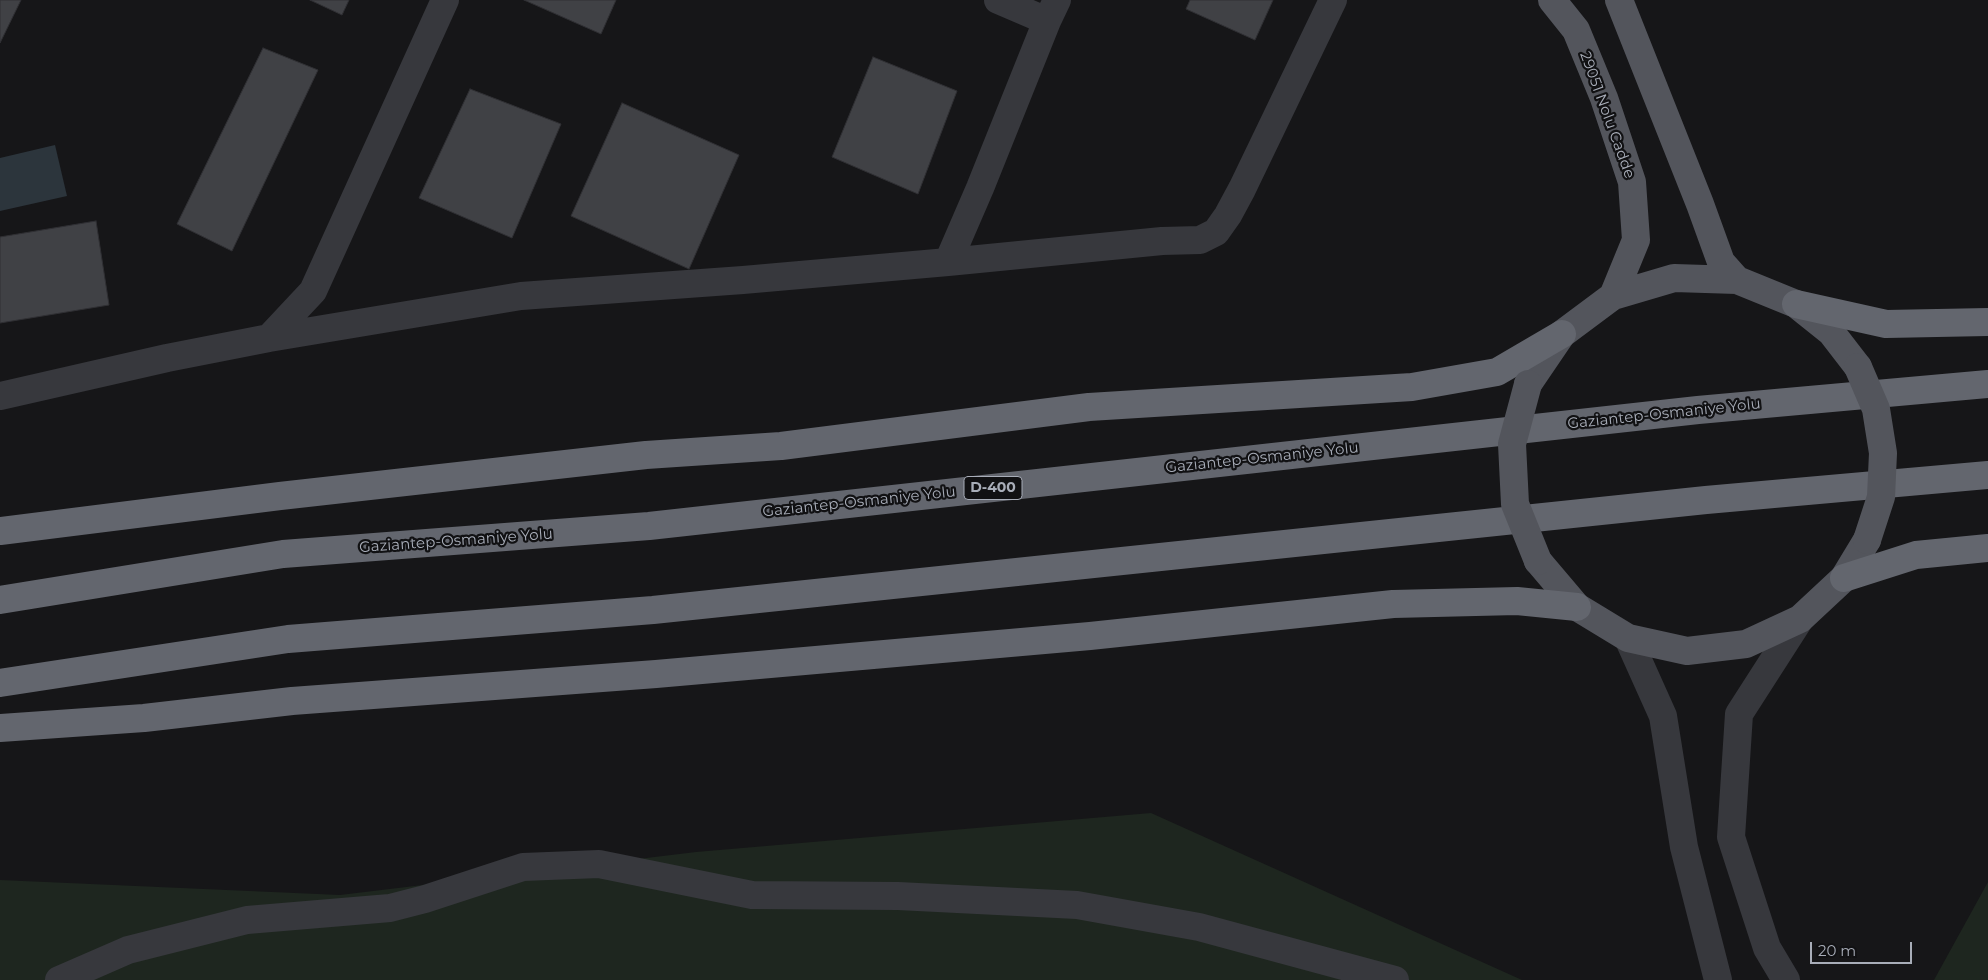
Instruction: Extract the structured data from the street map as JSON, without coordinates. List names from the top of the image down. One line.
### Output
{"streets":{"highway":["Gaziantep-Osmaniye Yolu","D-400"],"main road":["29051 Nolu Cadde"]},"scale_bar":"20 m"}
